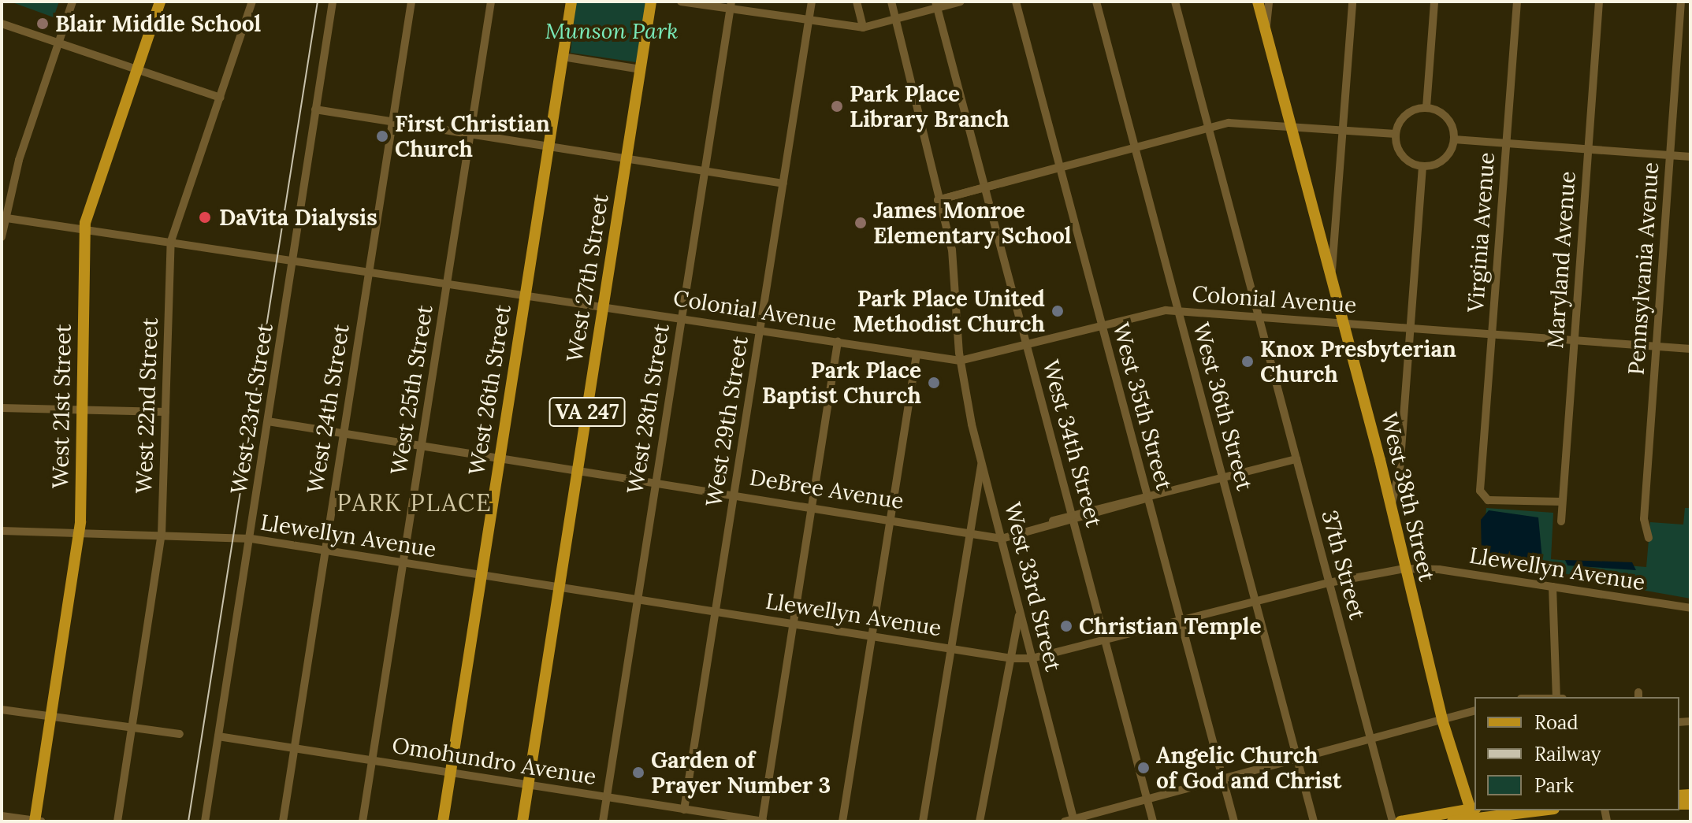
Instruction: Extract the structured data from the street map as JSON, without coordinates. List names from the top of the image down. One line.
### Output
{"streets":{"main road":["West 27th Street","West 26th Street","West 21st Street","VA 247","West 38th Street"],"street":["Virginia Avenue","Maryland Avenue","Pennsylvania Avenue","Colonial Avenue","West 25th Street","West 22nd Street","West 35th Street","West 36th Street","West 23rd Street","West 24th Street","West 28th Street","West 29th Street","West 34th Street","DeBree Avenue","Llewellyn Avenue","37th Street","West 33rd Street","Omohundro Avenue"]},"crossings":[["Virginia Avenue","Maryland Avenue"],["Virginia Avenue","Colonial Avenue"],["Maryland Avenue","Colonial Avenue"],["Pennsylvania Avenue","Colonial Avenue"],["West 27th Street","Colonial Avenue"],["West 27th Street","DeBree Avenue"],["West 27th Street","Llewellyn Avenue"],["West 27th Street","Omohundro Avenue"],["Colonial Avenue","West 25th Street"],["Colonial Avenue","West 26th Street"],["Colonial Avenue","West 22nd Street"],["Colonial Avenue","West 21st Street"],["Colonial Avenue","West 35th Street"],["Colonial Avenue","West 36th Street"],["Colonial Avenue","West 23rd Street"],["Colonial Avenue","West 24th Street"],["Colonial Avenue","West 28th Street"],["Colonial Avenue","West 29th Street"],["Colonial Avenue","West 34th Street"],["Colonial Avenue","West 38th Street"],["Colonial Avenue","37th Street"],["Colonial Avenue","West 33rd Street"],["West 25th Street","DeBree Avenue"],["West 25th Street","Llewellyn Avenue"],["West 25th Street","Omohundro Avenue"],["West 26th Street","DeBree Avenue"],["West 26th Street","Llewellyn Avenue"],["West 26th Street","Omohundro Avenue"],["West 22nd Street","Llewellyn Avenue"],["West 21st Street","Llewellyn Avenue"],["West 35th Street","DeBree Avenue"],["West 35th Street","Llewellyn Avenue"],["West 36th Street","DeBree Avenue"],["West 36th Street","Llewellyn Avenue"],["West 23rd Street","DeBree Avenue"],["West 23rd Street","Llewellyn Avenue"],["West 23rd Street","Omohundro Avenue"],["West 24th Street","DeBree Avenue"],["West 24th Street","Llewellyn Avenue"],["West 24th Street","Omohundro Avenue"],["West 28th Street","DeBree Avenue"],["West 28th Street","Llewellyn Avenue"],["West 28th Street","Omohundro Avenue"],["West 29th Street","DeBree Avenue"],["West 29th Street","Llewellyn Avenue"],["West 29th Street","Omohundro Avenue"],["West 34th Street","DeBree Avenue"],["West 34th Street","Llewellyn Avenue"],["DeBree Avenue","37th Street"],["DeBree Avenue","West 33rd Street"],["West 38th Street","Llewellyn Avenue"],["Llewellyn Avenue","37th Street"],["Llewellyn Avenue","West 33rd Street"]],"districts":["PARK PLACE"],"parks":["Munson Park"],"places":["Blair Middle School","Park Place Library Branch","First Christian Church","DaVita Dialysis","James Monroe Elementary School","Park Place United Methodist Church","Knox Presbyterian Church","Park Place Baptist Church","Christian Temple","Angelic Church of God and Christ","Garden of Prayer Number 3"],"legend":["Road","Railway","Park"]}
